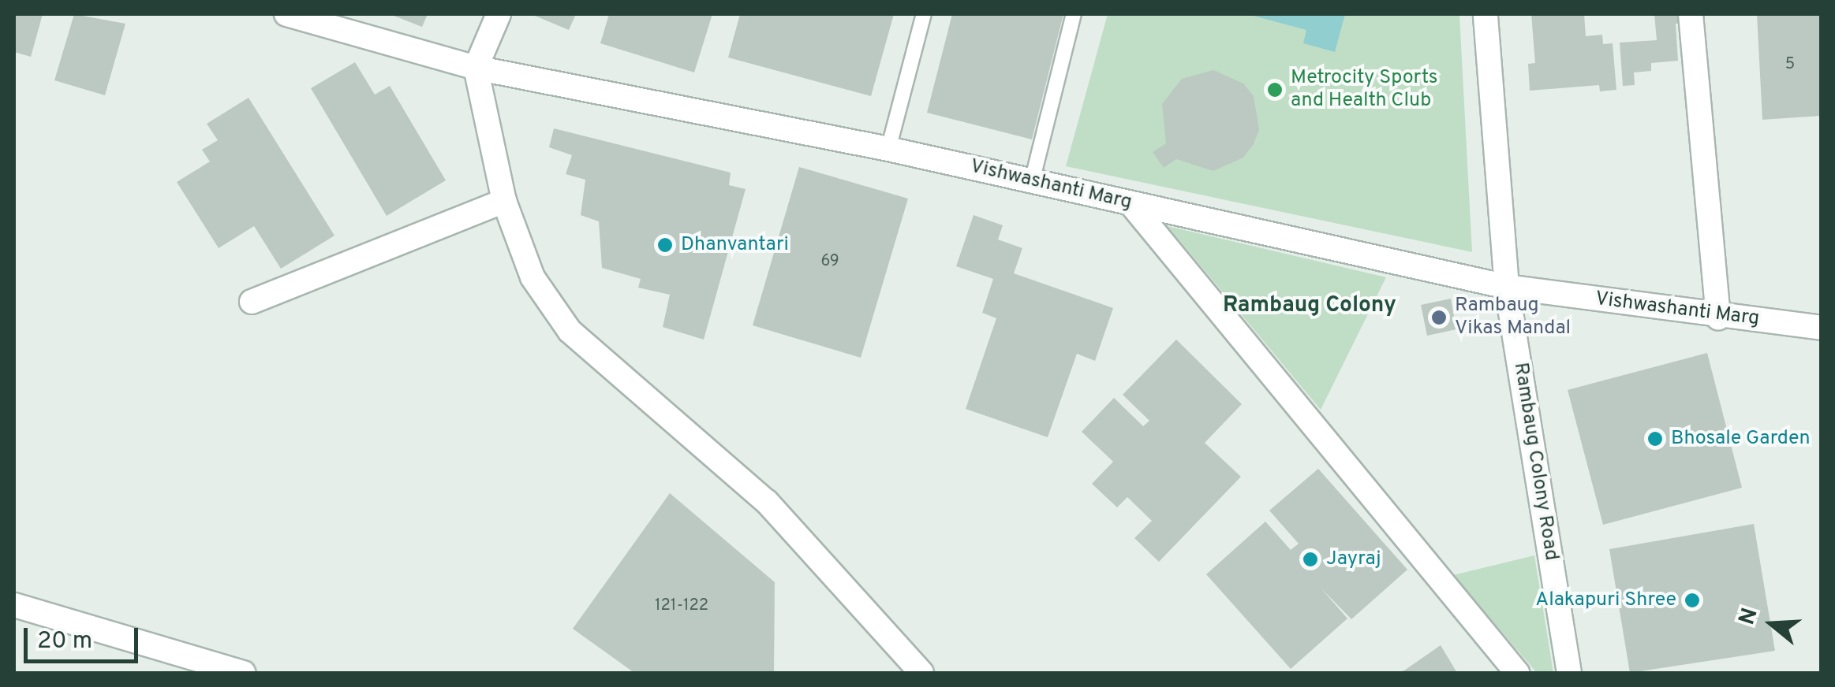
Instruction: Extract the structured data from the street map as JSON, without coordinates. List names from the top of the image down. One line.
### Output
{"streets":{"street":["Vishwashanti Marg","Rambaug Colony Road"]},"crossings":[["Vishwashanti Marg","Rambaug Colony Road"]],"districts":["Rambaug Colony"],"places":["Metrocity Sports and Health Club","Dhanvantari","Rambaug Vikas Mandal","Bhosale Garden","Jayraj","Alakapuri Shree"],"house_numbers":["5","69","121-122"],"scale_bar":"20 m","north":"left"}
